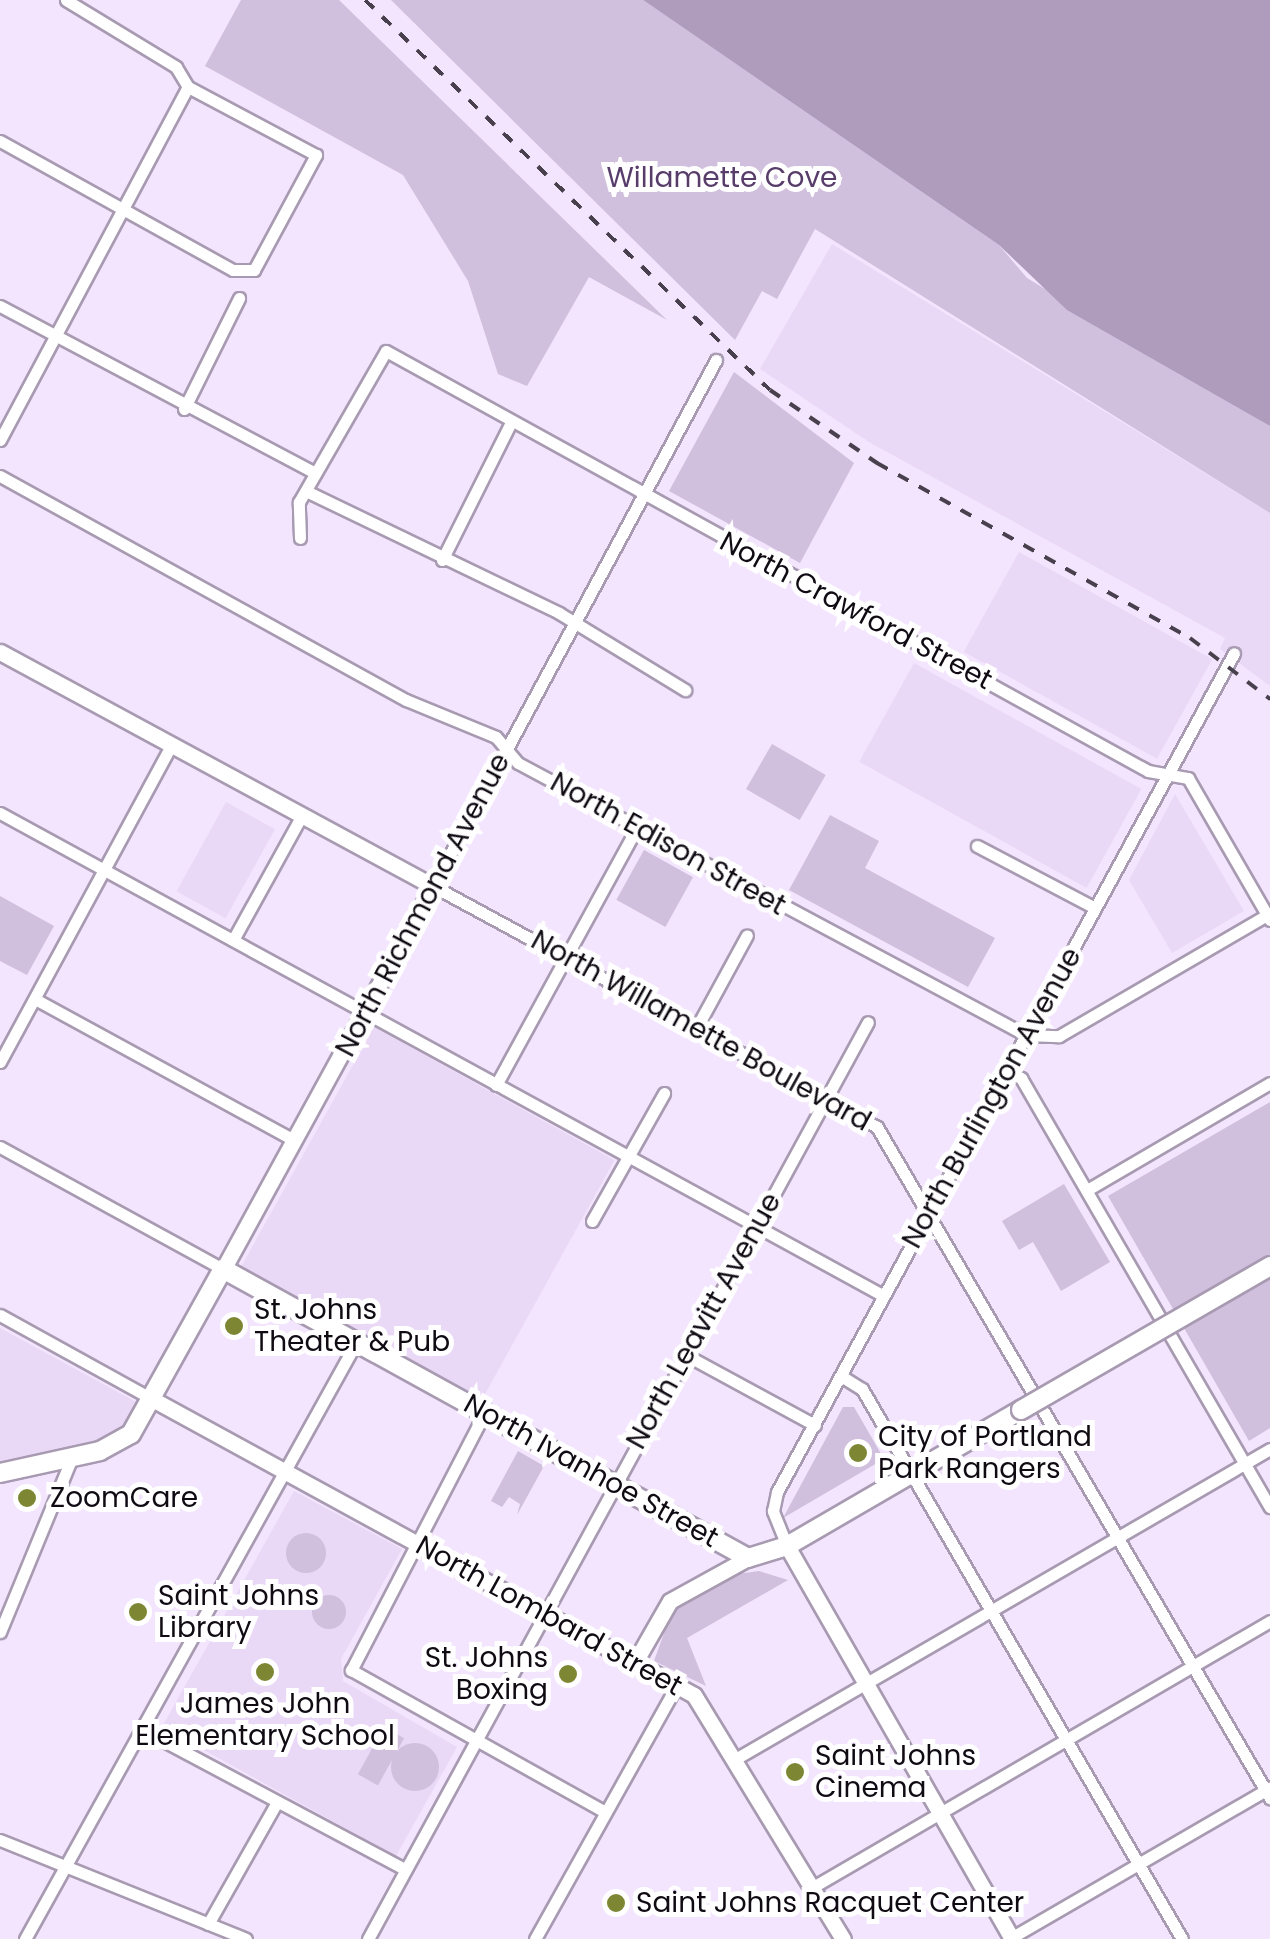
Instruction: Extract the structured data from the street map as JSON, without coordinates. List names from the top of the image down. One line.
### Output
{"streets":{"main road":["North Richmond Avenue","North Willamette Boulevard","North Ivanhoe Street","North Lombard Street"],"street":["North Crawford Street","North Edison Street","North Burlington Avenue","North Leavitt Avenue"]},"crossings":[["North Crawford Street","North Richmond Avenue"],["North Crawford Street","North Burlington Avenue"],["North Edison Street","North Richmond Avenue"],["North Edison Street","North Burlington Avenue"],["North Richmond Avenue","North Willamette Boulevard"],["North Richmond Avenue","North Ivanhoe Street"],["North Richmond Avenue","North Lombard Street"],["North Willamette Boulevard","North Burlington Avenue"],["North Willamette Boulevard","North Leavitt Avenue"],["North Burlington Avenue","North Ivanhoe Street"],["North Leavitt Avenue","North Ivanhoe Street"],["North Leavitt Avenue","North Lombard Street"]],"parks":["Willamette Cove"],"places":["St. Johns Theater & Pub","City of Portland Park Rangers","ZoomCare","Saint Johns Library","James John Elementary School","St. Johns Boxing","Saint Johns Cinema","Saint Johns Racquet Center"]}
